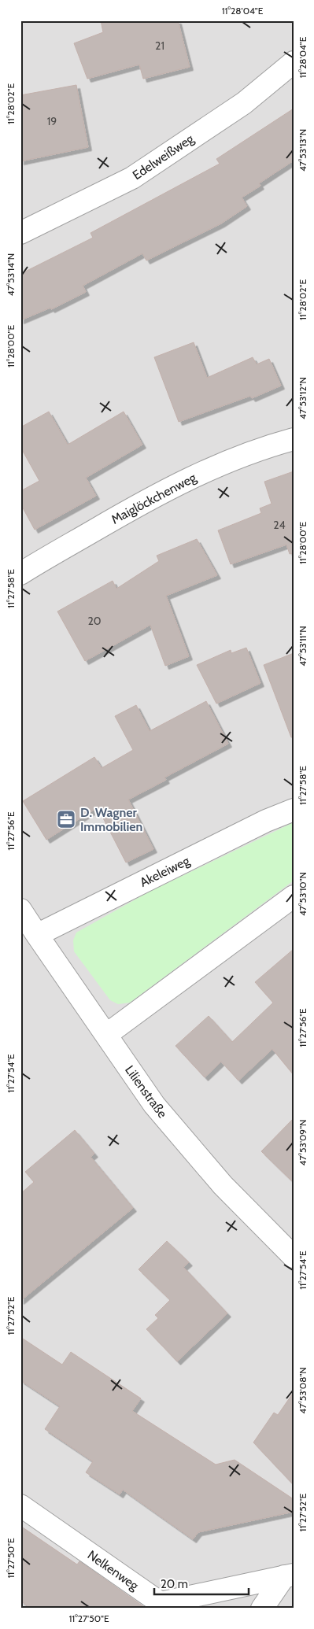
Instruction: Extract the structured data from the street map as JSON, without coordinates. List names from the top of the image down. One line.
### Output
{"streets":{"street":["Edelweißweg","Maiglöckchenweg","Akeleiweg","Lilienstraße","Nelkenweg"]},"crossings":[["Akeleiweg","Lilienstraße"]],"places":{"office":["D. Wagner Immobilien"]},"house_numbers":["21","19","24","20"],"scale_bar":"20 m","coordinates":["11°28'04\"E","11°28'02\"E","47°53'13\"N","47°53'14\"N","11°28'00\"E","47°53'12\"N","11°27'58\"E","47°53'11\"N","11°27'56\"E","47°53'10\"N","11°27'54\"E","47°53'09\"N","11°27'52\"E","47°53'08\"N","11°27'50\"E"]}
